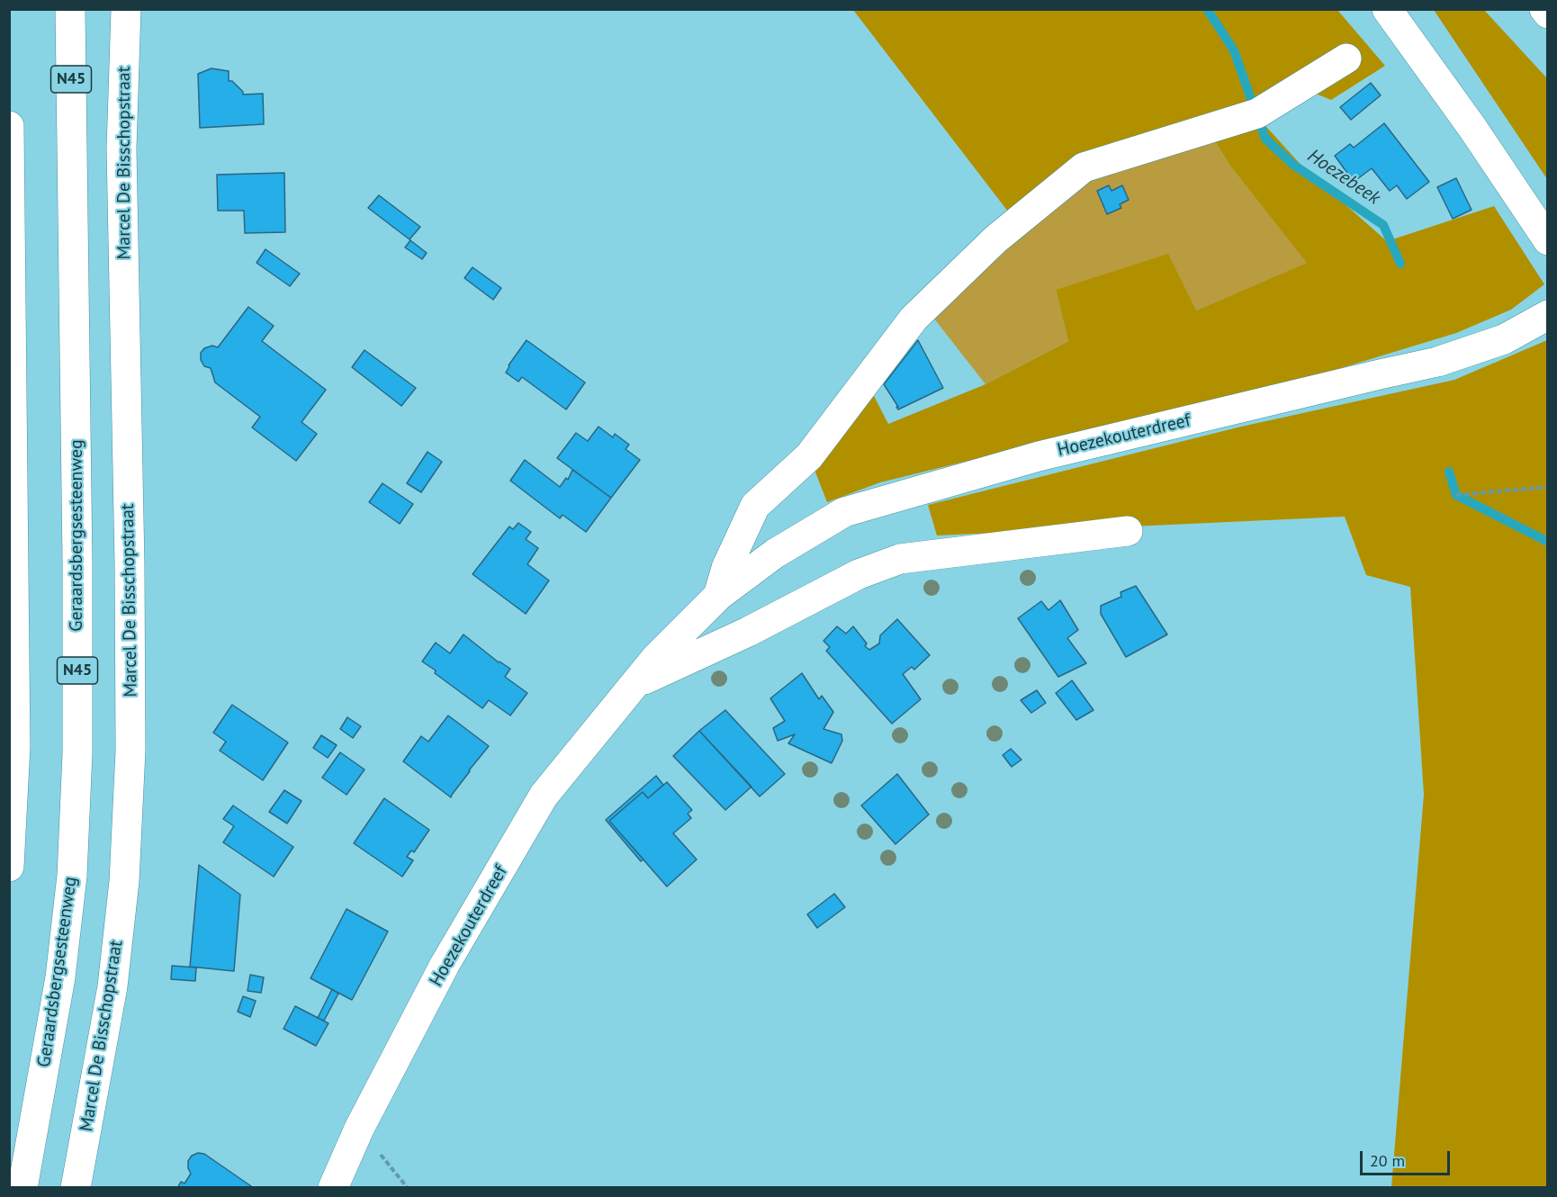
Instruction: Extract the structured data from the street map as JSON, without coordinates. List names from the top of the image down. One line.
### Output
{"streets":{"main road":["N45","Marcel De Bisschopstraat","Hoezekouterdreef","Geraardsbergsesteenweg"]},"water":["Hoezebeek"],"scale_bar":"20 m"}
